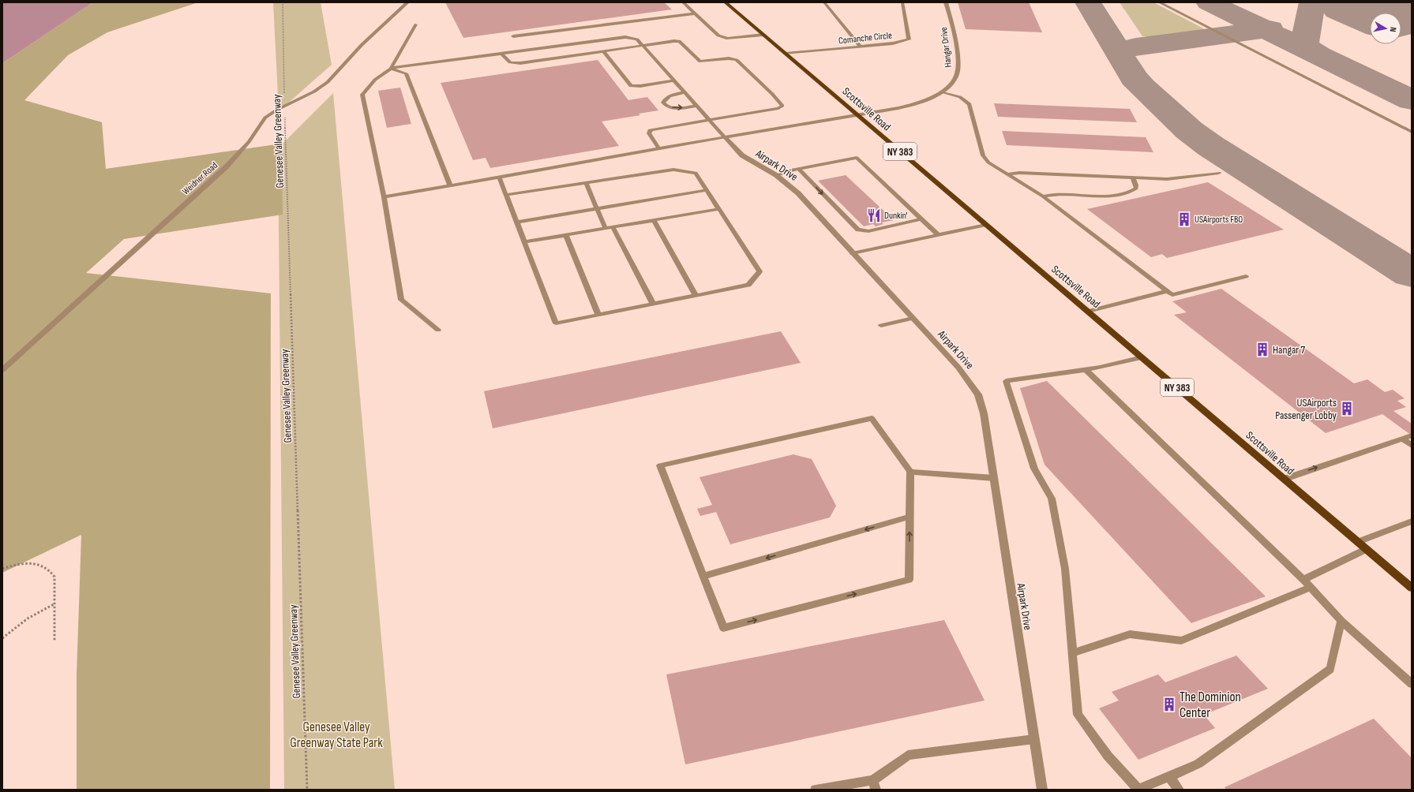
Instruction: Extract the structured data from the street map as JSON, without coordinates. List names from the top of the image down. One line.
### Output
{"streets":{"main road":["Scottsville Road","NY 383"],"street":["Hangar Drive","Airpark Drive","Weidner Road"],"lane":["Comanche Circle"],"path":["Genesee Valley Greenway"]},"crossings":[["Comanche Circle","Scottsville Road"],["Hangar Drive","Scottsville Road"],["Hangar Drive","Airpark Drive"],["Scottsville Road","Airpark Drive"],["Genesee Valley Greenway","Weidner Road"]],"parks":["Genesee Valley Greenway State Park"],"places":{"restaurant":["Dunkin'"],"building":["USAirports FBO","Hangar 7","USAirports Passenger Lobby","The Dominion Center"]},"north":"right"}
